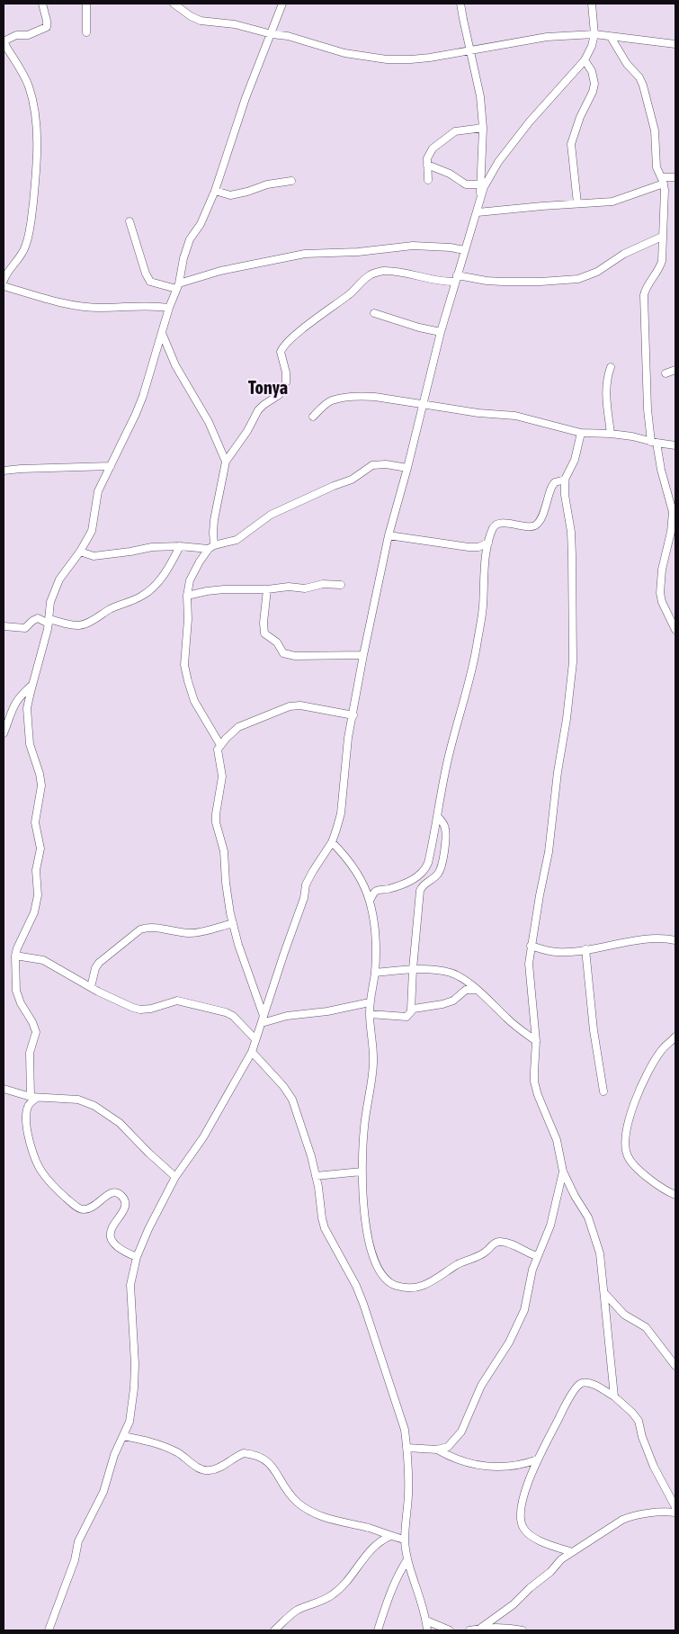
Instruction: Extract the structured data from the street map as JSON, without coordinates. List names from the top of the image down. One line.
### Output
{"districts":["Tonya"]}
